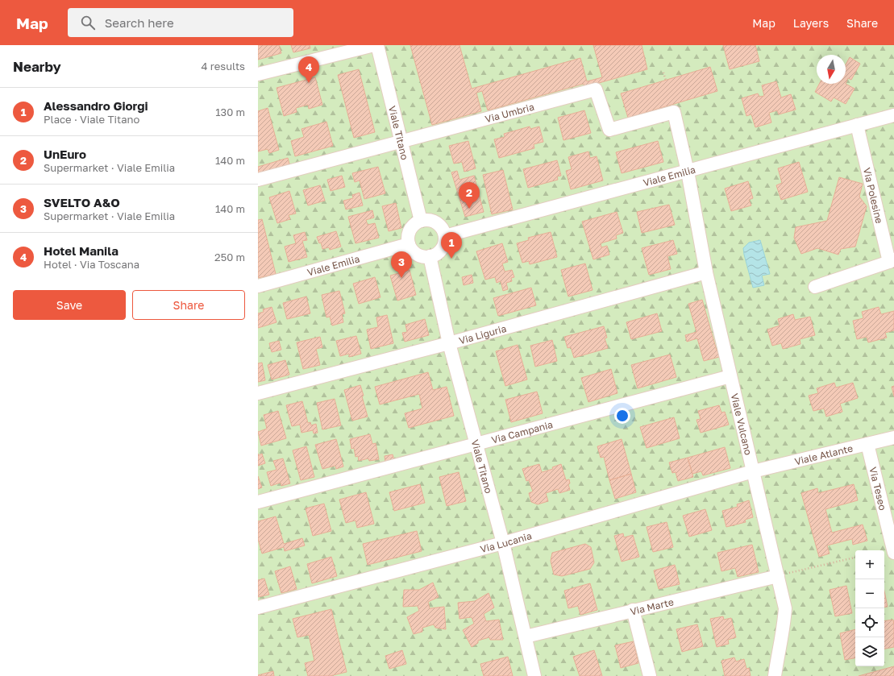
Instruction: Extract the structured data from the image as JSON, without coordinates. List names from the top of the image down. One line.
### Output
{"streets":{"street":["Via Umbria","Viale Titano","Viale Emilia","Via Polesine","Via Liguria","Viale Vulcano","Via Campania","Viale Atlante","Via Teseo","Via Lucania","Via Marte"]},"crossings":[["Via Umbria","Viale Titano"],["Via Umbria","Viale Emilia"],["Via Umbria","Viale Vulcano"],["Viale Titano","Viale Emilia"],["Viale Titano","Via Liguria"],["Viale Titano","Via Campania"],["Viale Titano","Via Lucania"],["Viale Titano","Via Marte"],["Viale Emilia","Via Polesine"],["Viale Emilia","Viale Vulcano"],["Via Liguria","Viale Vulcano"],["Viale Vulcano","Via Campania"],["Viale Vulcano","Viale Atlante"],["Viale Vulcano","Via Lucania"],["Viale Vulcano","Via Marte"],["Viale Atlante","Via Teseo"],["Viale Atlante","Via Lucania"]],"north":"bottom","page":{"header":"Map","search":"Search here","nav":["Map","Layers","Share"],"heading":["Nearby","4 results"],"pins":["4","2","1","3"],"list":[{"mark":"1","name":"Alessandro Giorgi","note":"Place · Viale Titano","value":"130 m"},{"mark":"2","name":"UnEuro","note":"Supermarket · Viale Emilia","value":"140 m"},{"mark":"3","name":"SVELTO A&O","note":"Supermarket · Viale Emilia","value":"140 m"},{"mark":"4","name":"Hotel Manila","note":"Hotel · Via Toscana","value":"250 m"}],"buttons":["Save","Share"],"map_buttons":["+","−"]}}
